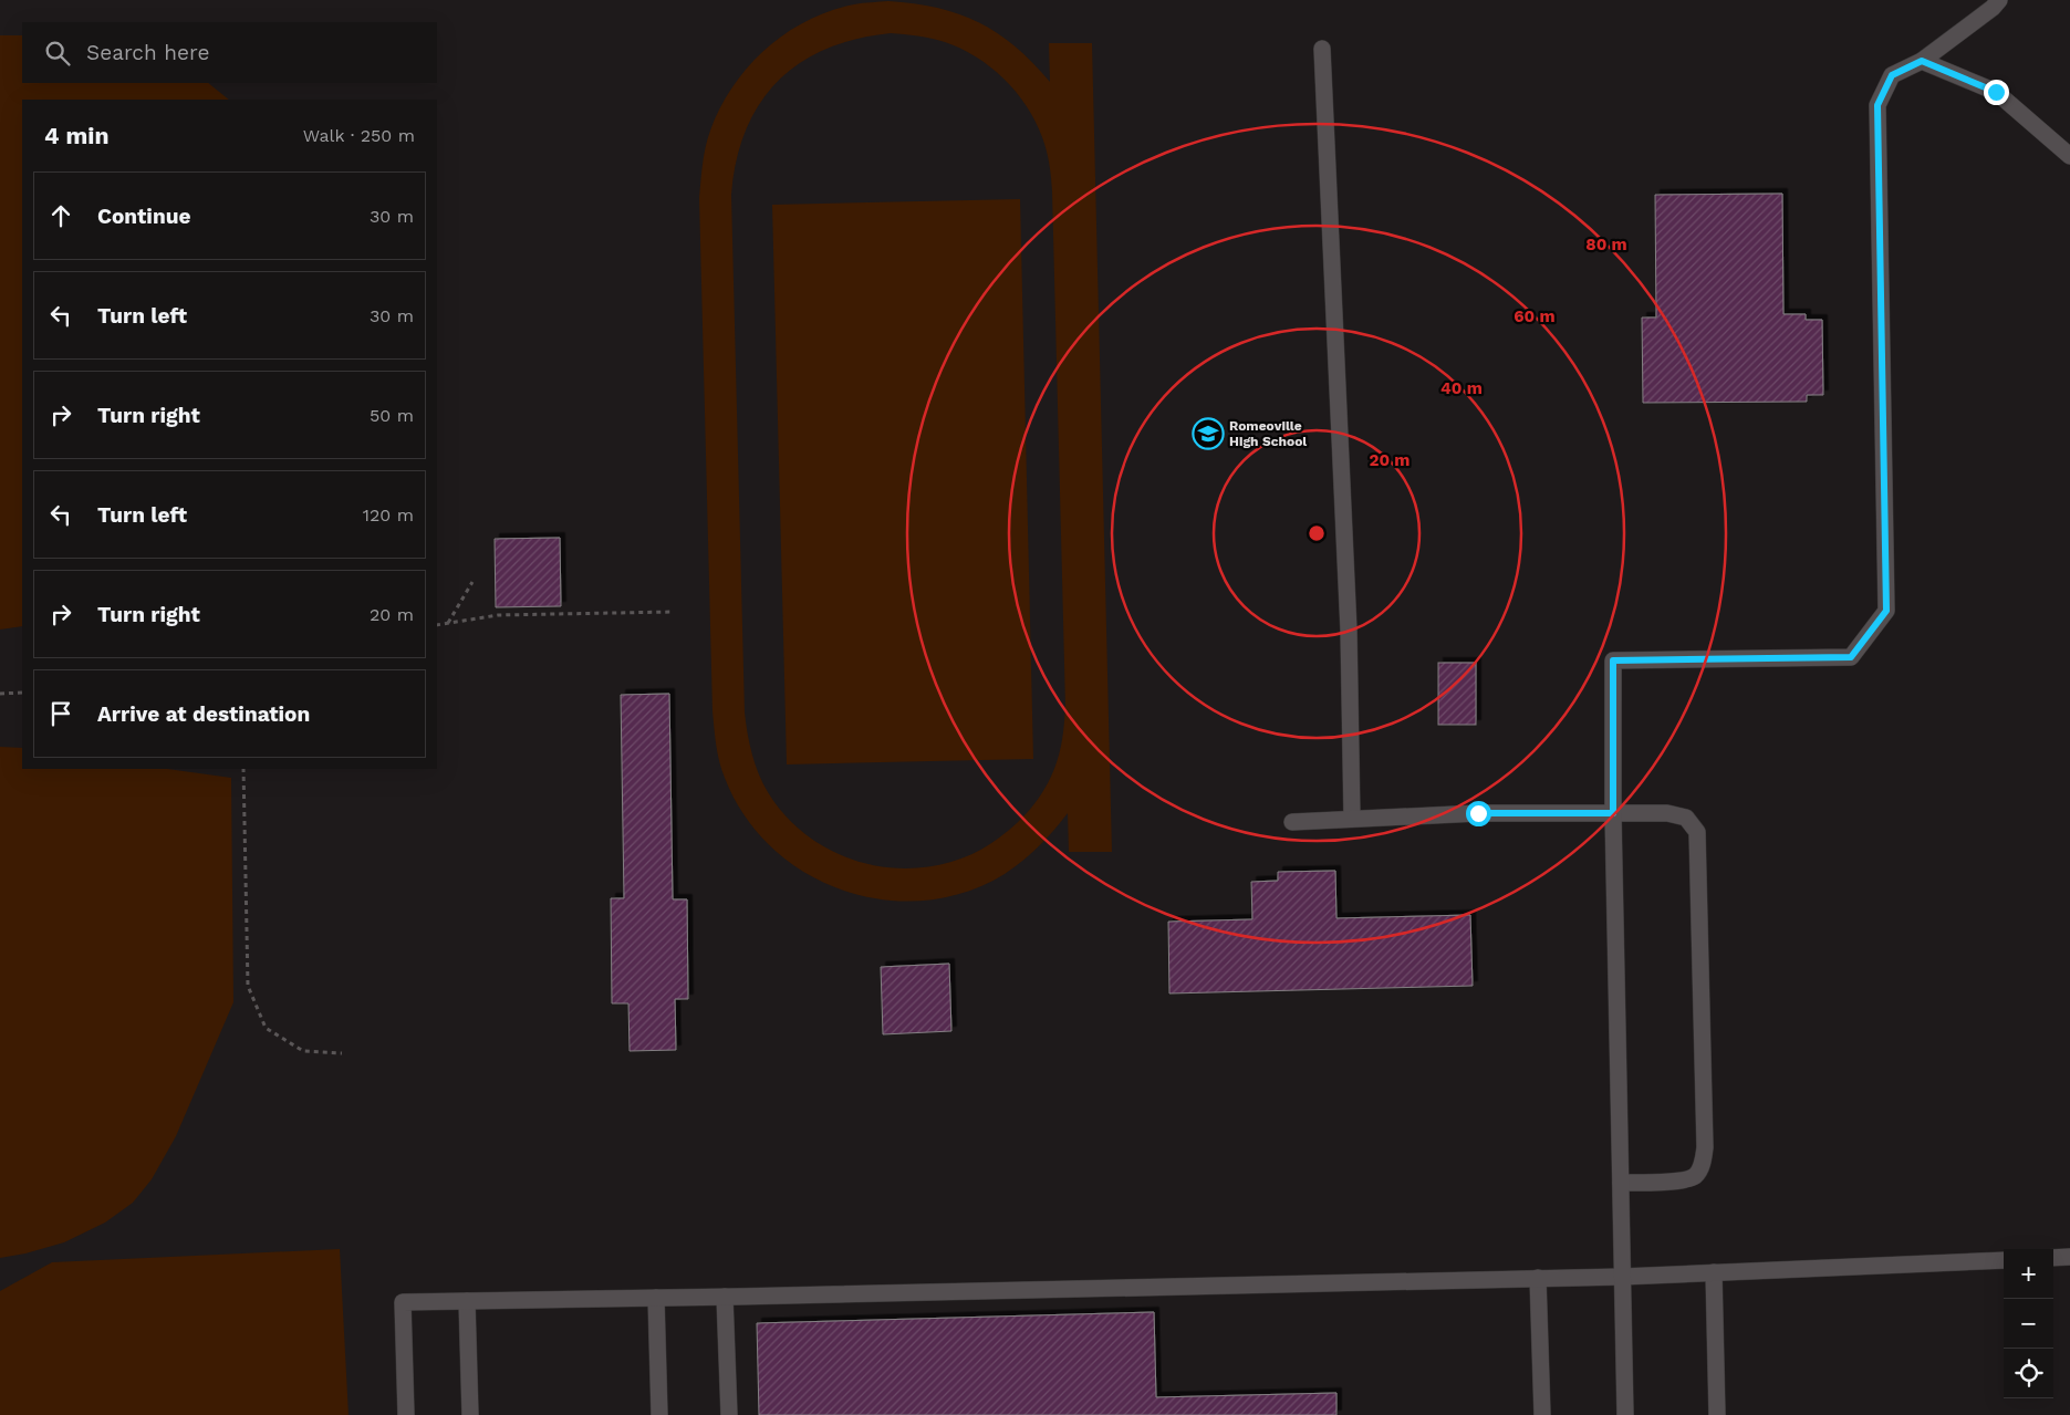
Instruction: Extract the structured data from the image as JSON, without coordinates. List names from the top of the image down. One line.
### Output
{"places":{"school or university":["Romeoville High School"]},"page":{"search":"Search here","heading":["4 min","Walk · 250 m"],"list":[["Continue","30 m"],["Turn left","30 m"],["Turn right","50 m"],["Turn left","120 m"],["Turn right","20 m"],"Arrive at destination"],"map_buttons":["+","−"]},"rings":["80 m","60 m","40 m","20 m"]}
